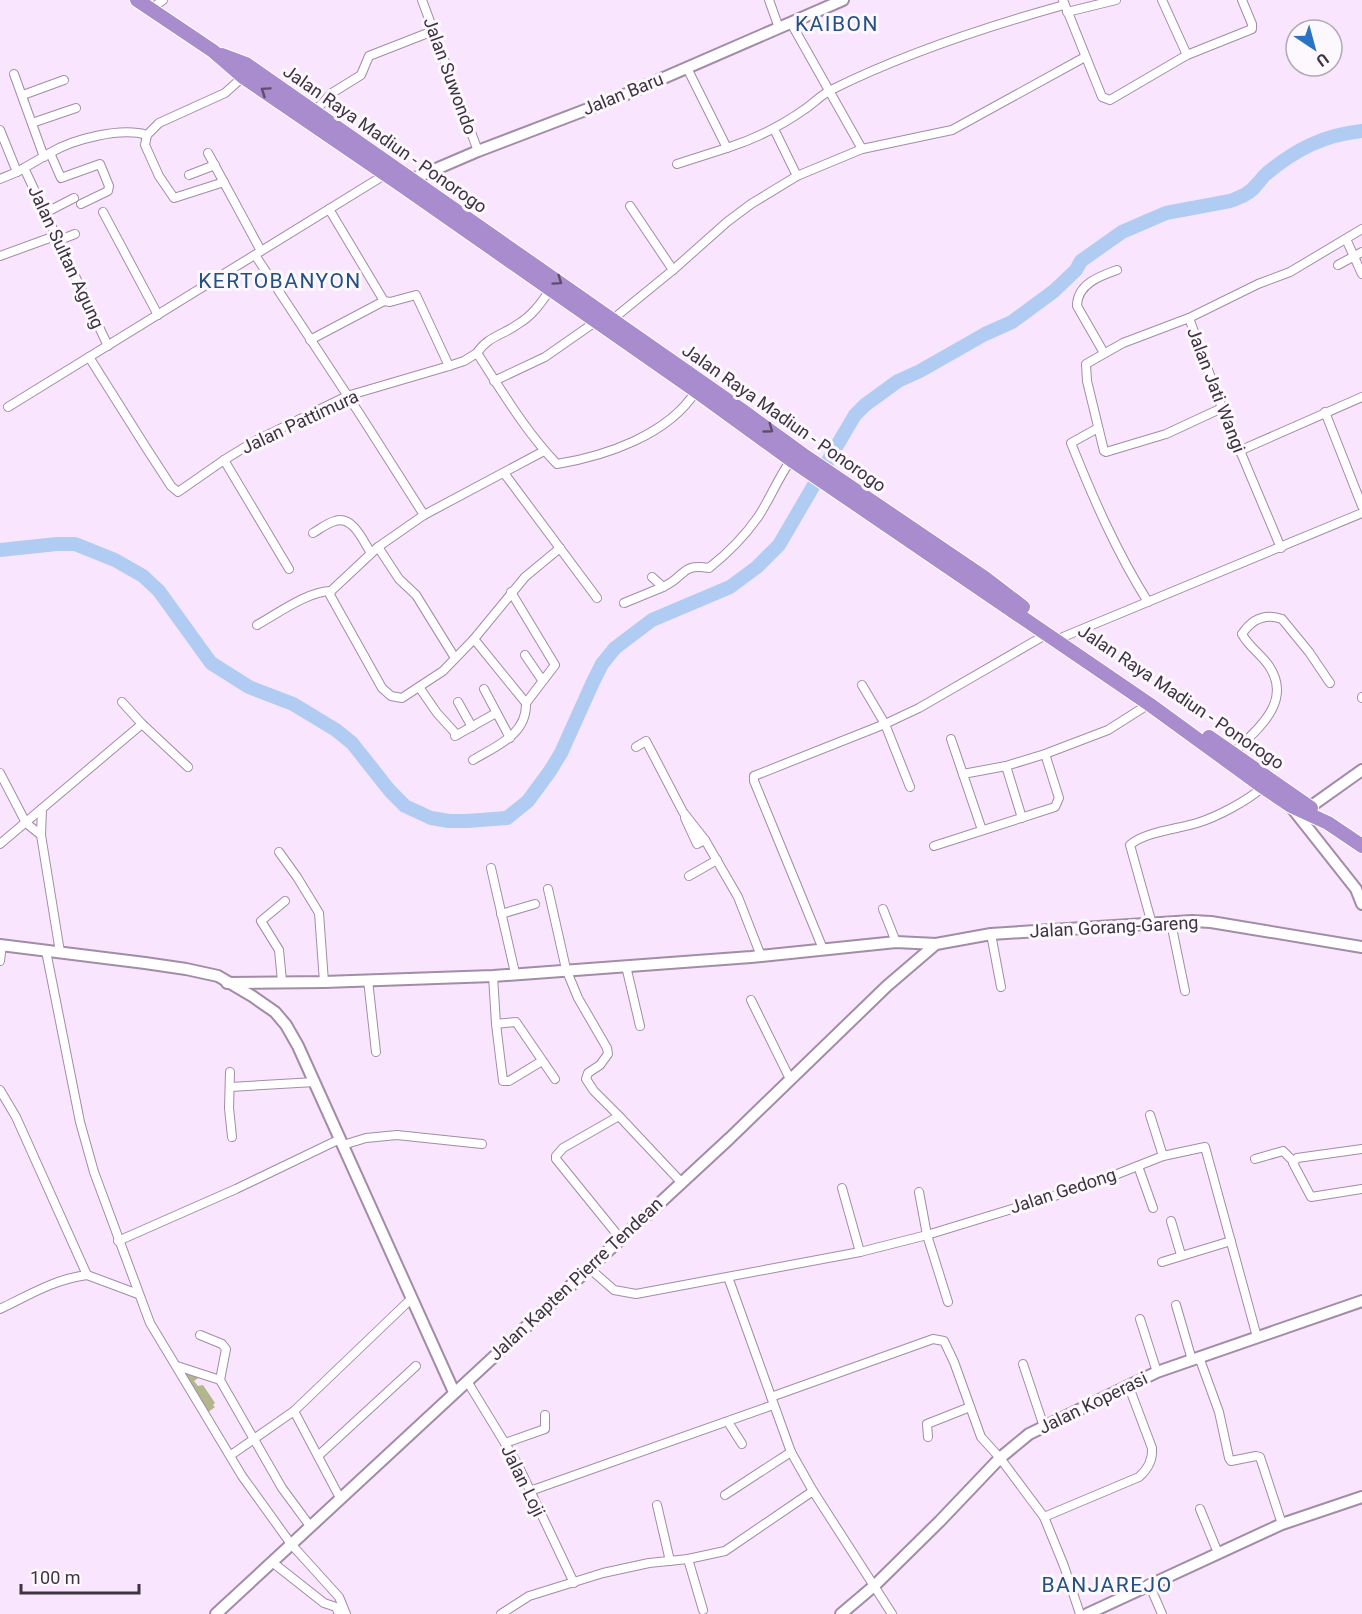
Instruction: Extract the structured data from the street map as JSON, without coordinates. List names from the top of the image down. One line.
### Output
{"streets":{"highway":["Jalan Raya Madiun - Ponorogo"],"street":["Jalan Suwondo","Jalan Baru","Jalan Sultan Agung","Jalan Jati Wangi","Jalan Pattimura","Jalan Gorang-Gareng","Jalan Gedong","Jalan Kapten Pierre Tendean","Jalan Koperasi","Jalan Loji"]},"crossings":[["Jalan Suwondo","Jalan Baru"],["Jalan Baru","Jalan Raya Madiun - Ponorogo"],["Jalan Raya Madiun - Ponorogo","Jalan Pattimura"],["Jalan Gorang-Gareng","Jalan Kapten Pierre Tendean"],["Jalan Gedong","Jalan Kapten Pierre Tendean"],["Jalan Gedong","Jalan Koperasi"],["Jalan Kapten Pierre Tendean","Jalan Loji"]],"districts":["KAIBON","KERTOBANYON","BANJAREJO"],"scale_bar":"100 m","north":"bottom right"}
